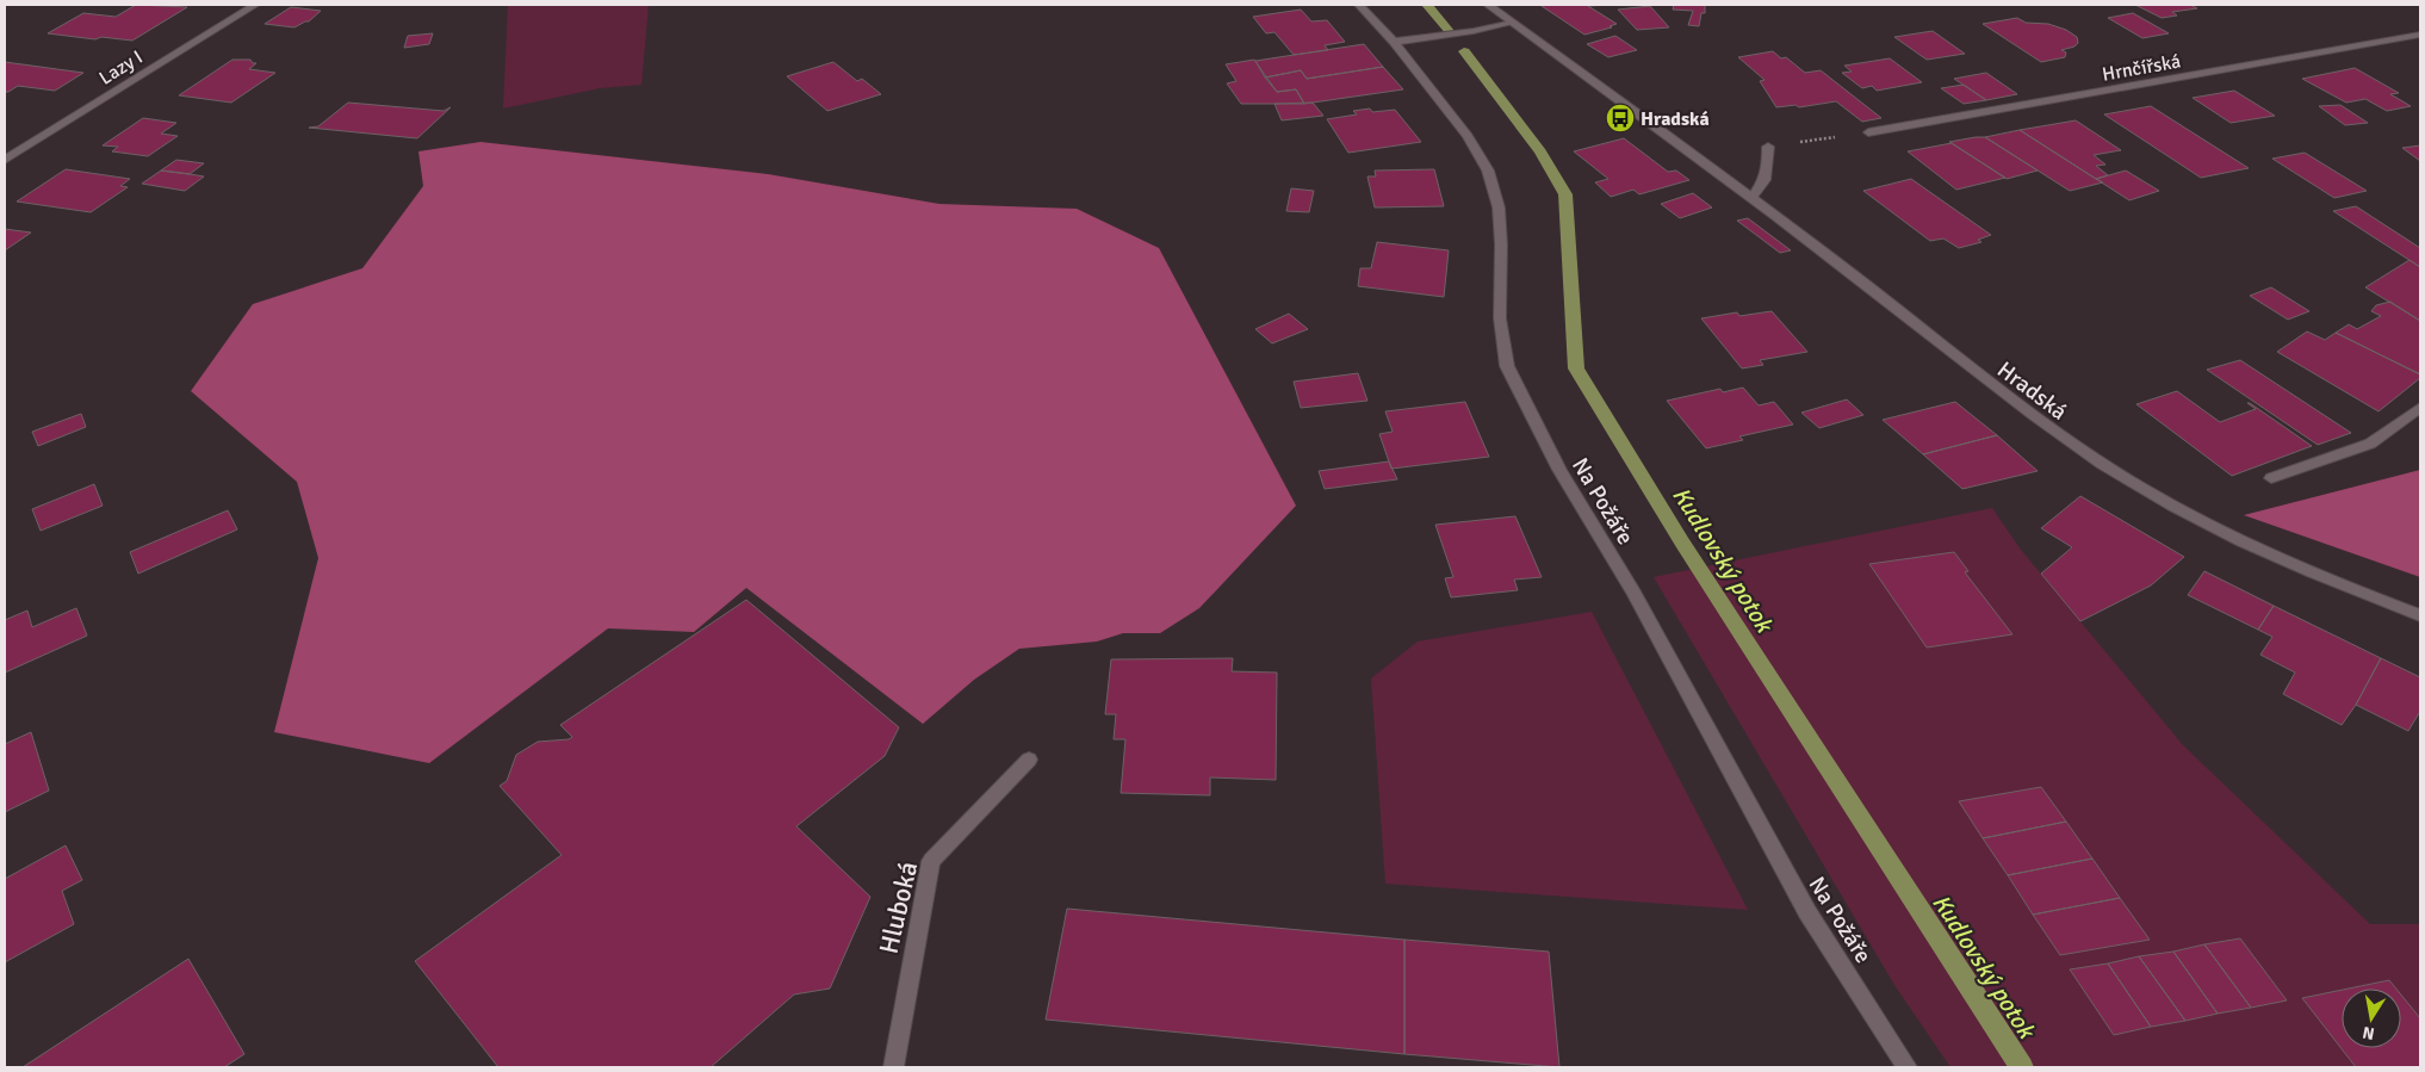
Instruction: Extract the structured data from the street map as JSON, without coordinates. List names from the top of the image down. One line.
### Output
{"streets":{"street":["Lazy I","Hrnčířská","Hradská","Na Požáře","Hluboká"]},"water":["Kudlovský potok"],"places":{"bus stop":["Hradská"]},"north":"bottom"}
